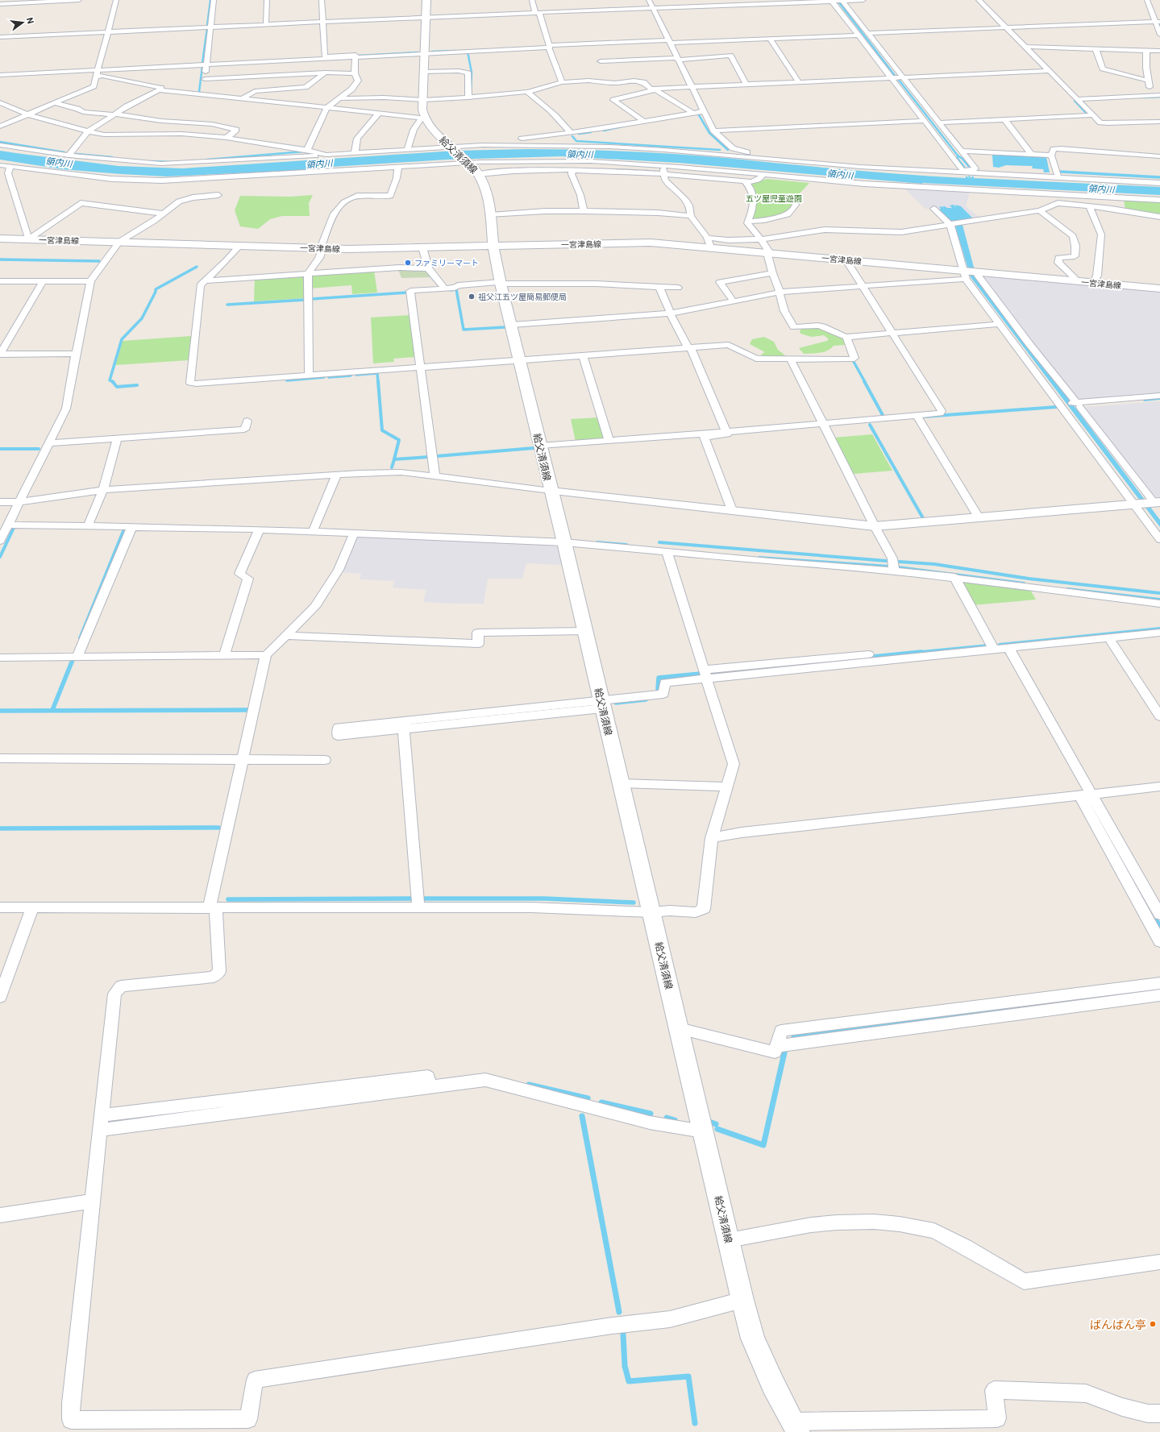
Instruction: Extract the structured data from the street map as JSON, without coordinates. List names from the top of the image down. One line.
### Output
{"streets":{"main road":["給父清須線","一宮津島線"]},"crossings":[["給父清須線","一宮津島線"]],"water":["領内川"],"parks":["五ツ屋児童遊園"],"places":["ファミリーマート","祖父江五ツ屋簡易郵便局","ばんばん亭"],"north":"right"}
